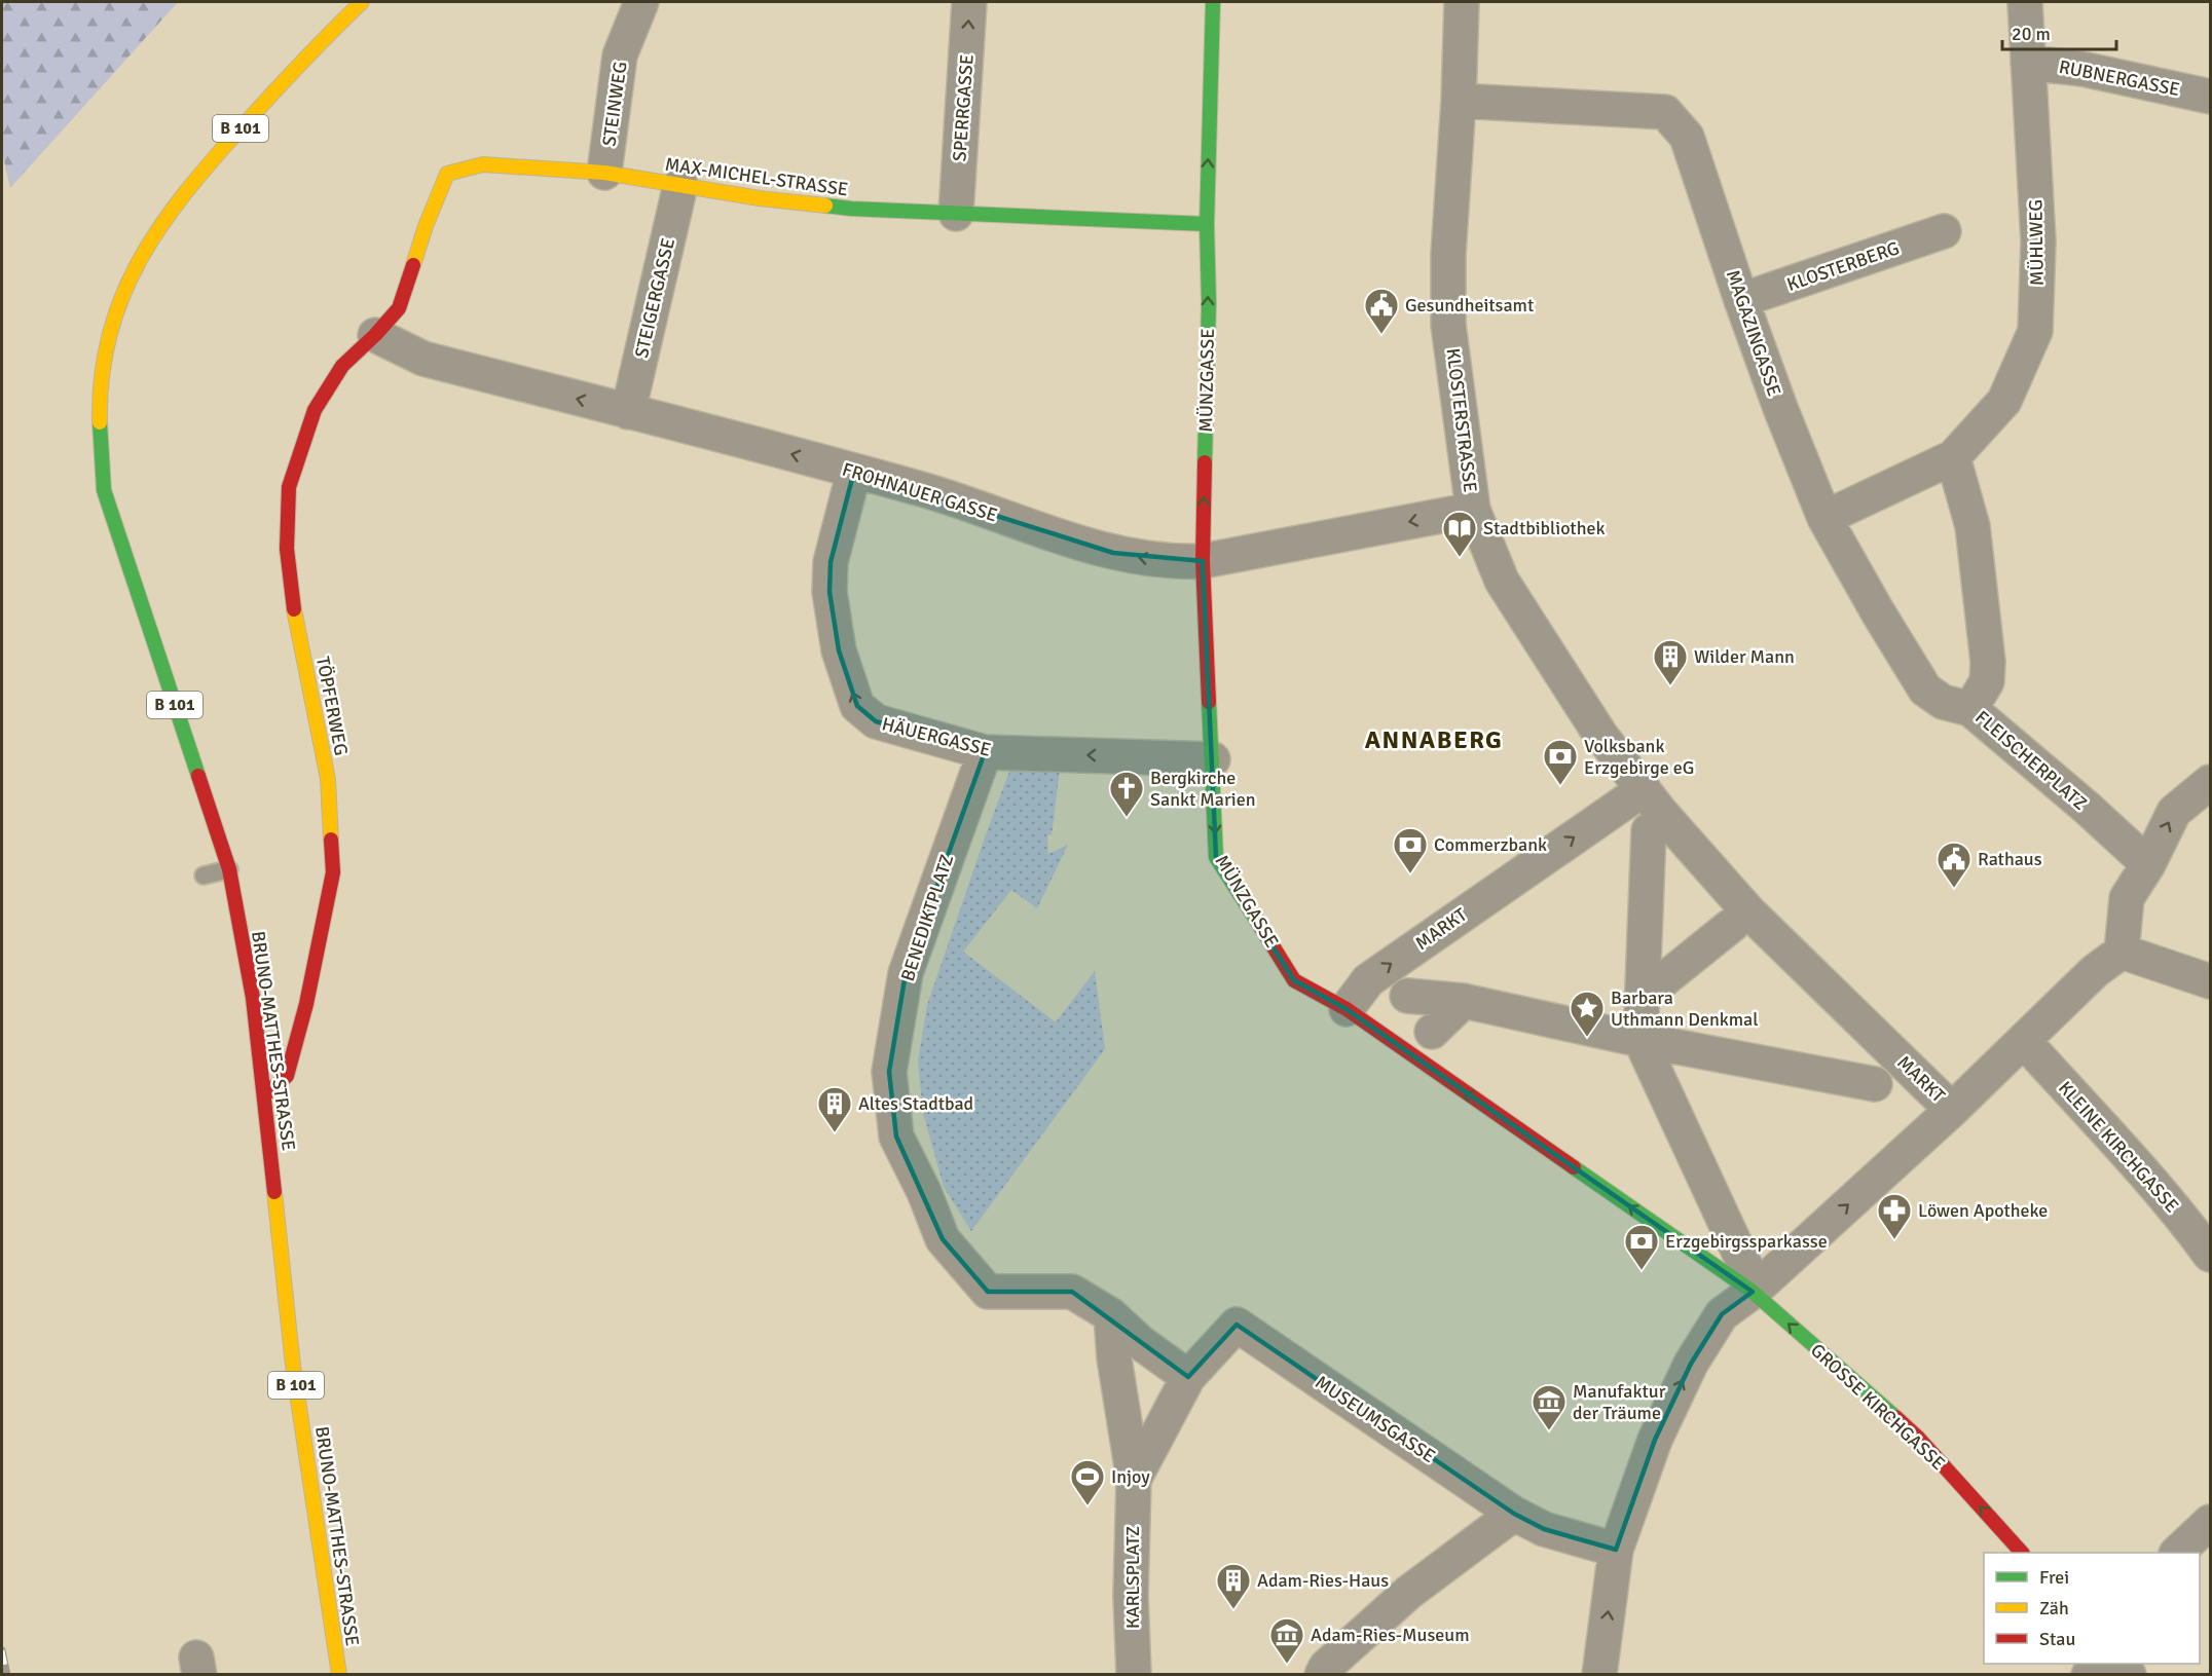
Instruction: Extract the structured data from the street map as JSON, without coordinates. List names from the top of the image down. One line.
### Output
{"streets":{"street":["RUBNERGASSE","STEINWEG","SPERRGASSE","B 101","MAX-MICHEL-STRASSE","MÜHLWEG","KLOSTERBERG","STEIGERGASSE","MAGAZINGASSE","MÜNZGASSE","KLOSTERSTRASSE","FROHNAUER GASSE","TÖPFERWEG","HÄUERGASSE","FLEISCHERPLATZ","BENEDIKTPLATZ","MARKT","BRUNO-MATTHES-STRASSE","KLEINE KIRCHGASSE","GROSSE KIRCHGASSE","MUSEUMSGASSE","KARLSPLATZ"]},"crossings":[["RUBNERGASSE","MÜHLWEG"],["STEINWEG","MAX-MICHEL-STRASSE"],["SPERRGASSE","MAX-MICHEL-STRASSE"],["MAX-MICHEL-STRASSE","STEIGERGASSE"],["MAX-MICHEL-STRASSE","MÜNZGASSE"],["MAX-MICHEL-STRASSE","TÖPFERWEG"],["MÜHLWEG","MAGAZINGASSE"],["MÜHLWEG","FLEISCHERPLATZ"],["KLOSTERBERG","MAGAZINGASSE"],["STEIGERGASSE","FROHNAUER GASSE"],["MAGAZINGASSE","KLOSTERSTRASSE"],["MAGAZINGASSE","FLEISCHERPLATZ"],["MÜNZGASSE","FROHNAUER GASSE"],["MÜNZGASSE","HÄUERGASSE"],["MÜNZGASSE","MARKT"],["KLOSTERSTRASSE","FROHNAUER GASSE"],["KLOSTERSTRASSE","MARKT"],["FROHNAUER GASSE","TÖPFERWEG"],["FROHNAUER GASSE","HÄUERGASSE"],["TÖPFERWEG","BRUNO-MATTHES-STRASSE"],["HÄUERGASSE","BENEDIKTPLATZ"],["BENEDIKTPLATZ","KARLSPLATZ"],["MARKT","GROSSE KIRCHGASSE"],["MARKT","MUSEUMSGASSE"],["MUSEUMSGASSE","KARLSPLATZ"]],"one_way":["SPERRGASSE","FROHNAUER GASSE","GROSSE KIRCHGASSE"],"districts":["ANNABERG"],"places":{"public building":["Gesundheitsamt","Rathaus"],"library":["Stadtbibliothek"],"building":["Wilder Mann","Altes Stadtbad","Adam-Ries-Haus"],"bank":["Volksbank Erzgebirge eG","Commerzbank","Erzgebirgssparkasse"],"church":["Bergkirche Sankt Marien"],"place":["Barbara Uthmann Denkmal"],"pharmacy":["Löwen Apotheke"],"museum":["Manufaktur der Träume","Adam-Ries-Museum"],"sports":["Injoy"]},"legend":["Frei","Zäh","Stau"],"scale_bar":"20 m"}
